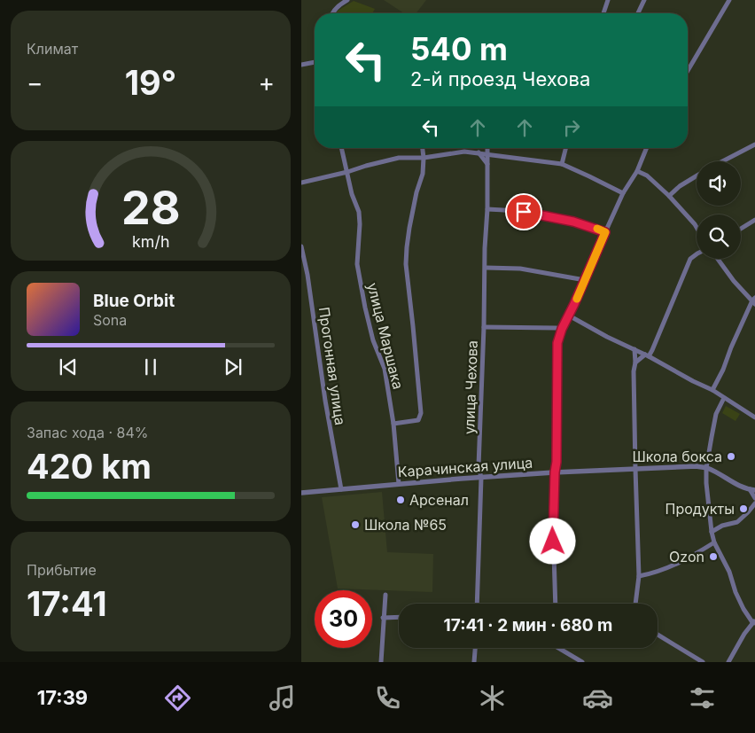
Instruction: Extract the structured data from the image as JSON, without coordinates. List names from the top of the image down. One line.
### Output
{"streets":{"street":["улица Маршака","Прогонная улица","улица Чехова","Карачинская улица"]},"crossings":[["улица Маршака","Карачинская улица"],["Прогонная улица","Карачинская улица"],["улица Чехова","Карачинская улица"]],"places":["Школа бокса","Арсенал","Продукты","Школа №65","Ozon"],"page":{"tile":["Климат",["Запас хода · 84%","420 km"],["Прибытие","17:41"]],"turn":["540 m","2-й проезд Чехова"],"heat":["−","19°","+"],"song":["Blue Orbit","Sona"],"limit":"30","trip":"17:41 · 2 мин · 680 m","tabs":"17:39","gauge":["28","km/h"]}}
